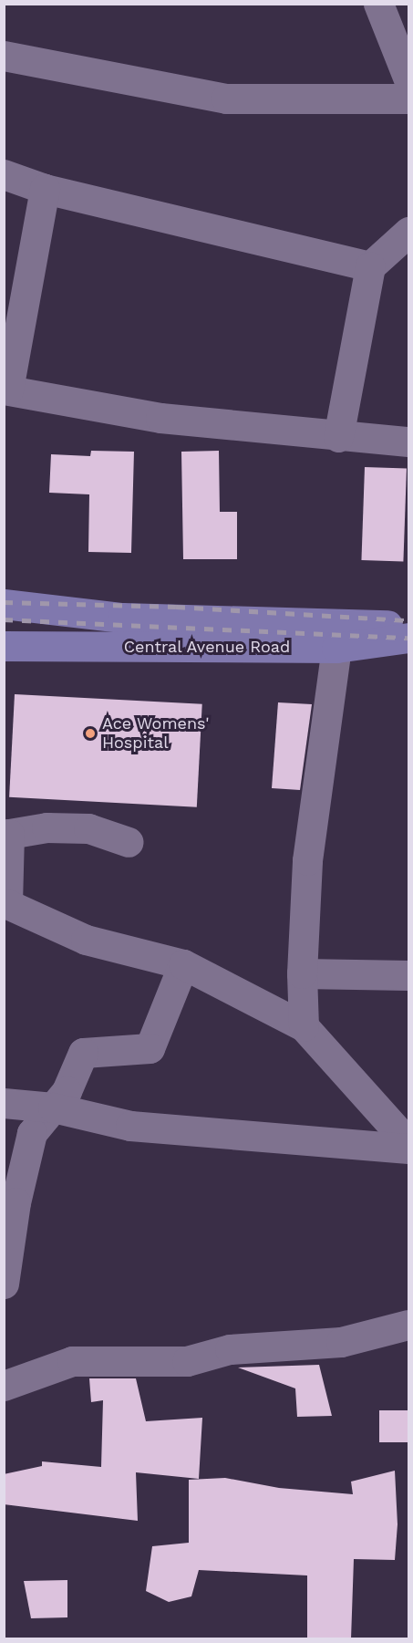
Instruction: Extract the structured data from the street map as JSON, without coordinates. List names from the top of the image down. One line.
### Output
{"streets":{"main road":["Central Avenue Road"]},"places":["Ace Womens' Hospital"]}
